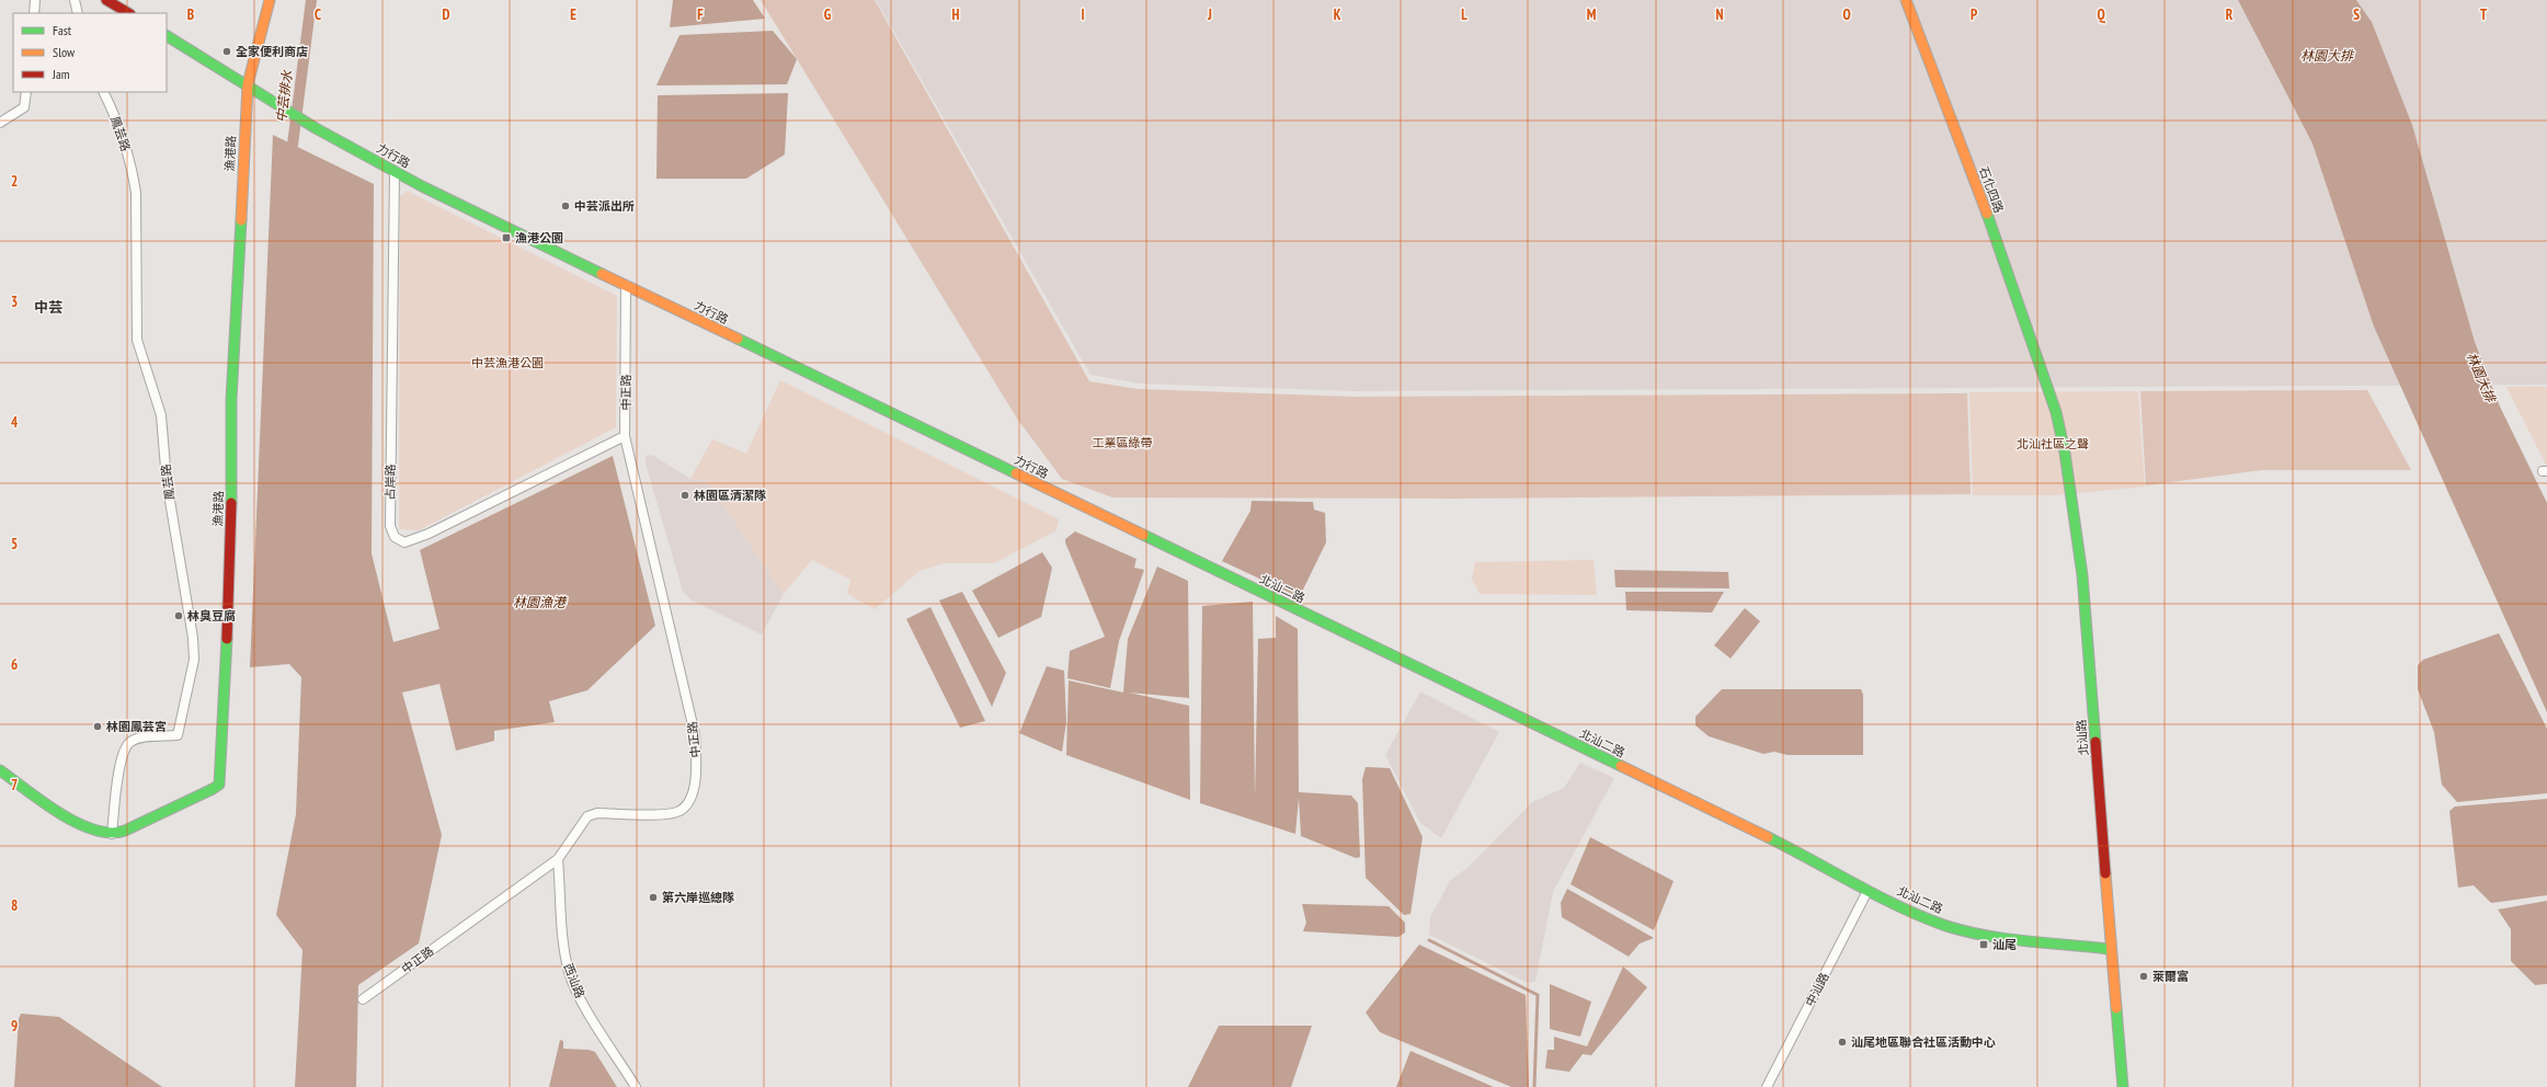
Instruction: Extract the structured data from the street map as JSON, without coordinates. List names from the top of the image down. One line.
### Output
{"streets":{"street":["鳳芸路","漁港路","力行路","石化四路","中正路","占岸路","北汕二路","北汕路","西汕路","中汕路"]},"crossings":[["鳳芸路","漁港路"],["漁港路","力行路"],["力行路","中正路"],["力行路","占岸路"],["力行路","北汕二路"],["石化四路","北汕路"],["中正路","占岸路"],["中正路","西汕路"],["北汕二路","北汕路"],["北汕二路","中汕路"]],"districts":["中芸"],"water":["林園大排","中芸排水","林園漁港"],"parks":["中芸漁港公園","工業區綠帶","北汕社區之聲"],"places":{"other":["全家便利商店","中芸派出所","林園區清潔隊","林臭豆腐","林園鳳芸宮","第六岸巡總隊","萊爾富","汕尾地區聯合社區活動中心"],"transit":["漁港公園","汕尾"]},"legend":["Fast","Slow","Jam"],"grid":{"columns":["B","C","D","E","F","G","H","I","J","K","L","M","N","O","P","Q","R","S","T"],"rows":["2","3","4","5","6","7","8","9"]}}
